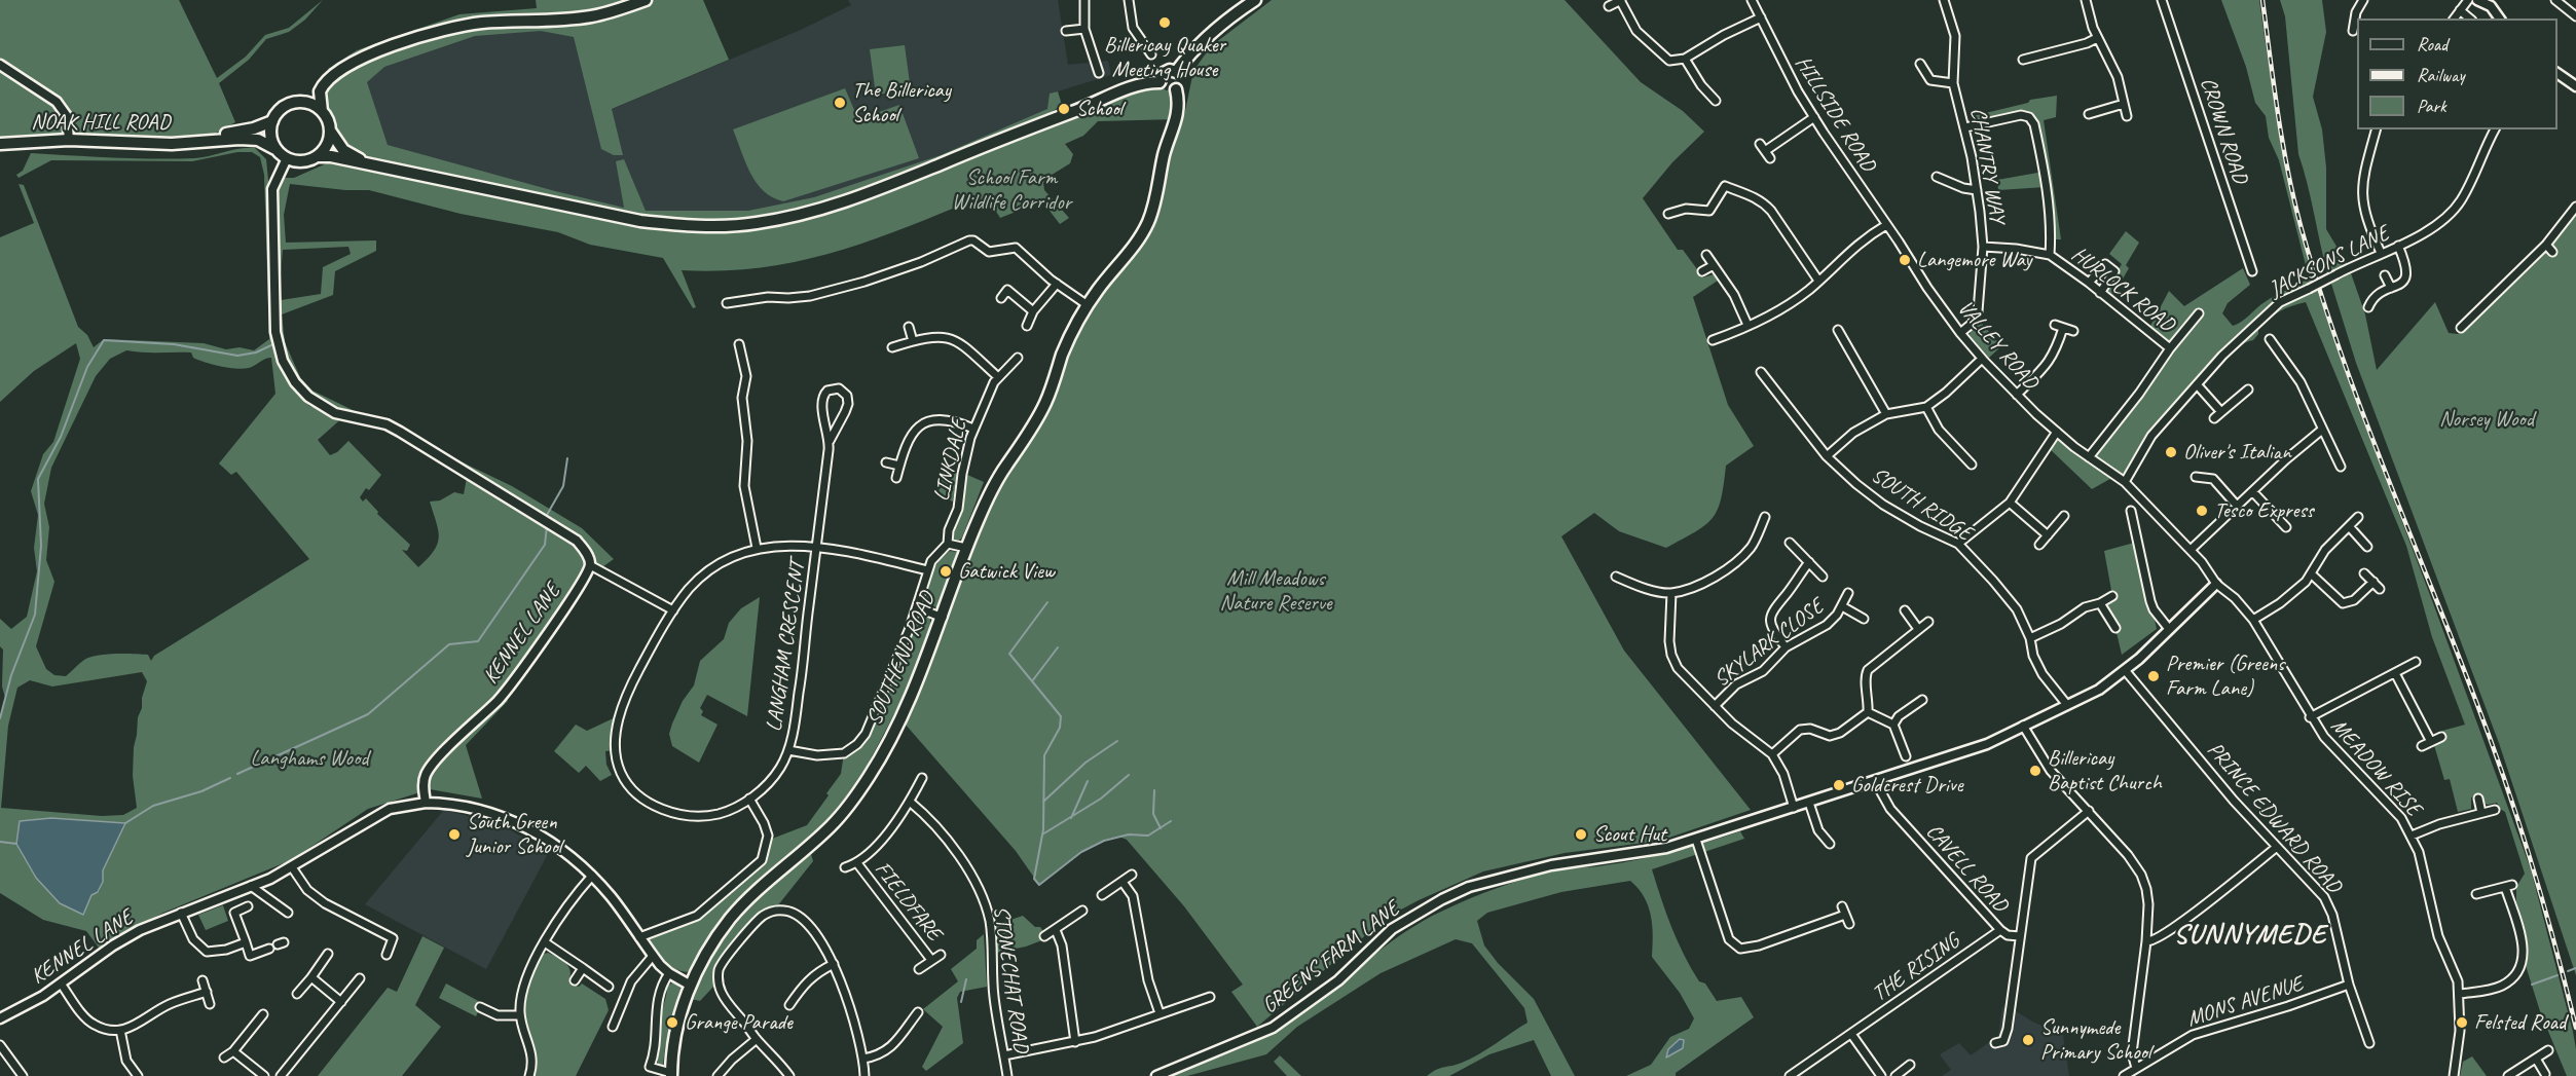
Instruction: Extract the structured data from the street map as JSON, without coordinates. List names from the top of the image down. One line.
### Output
{"streets":{"main road":["NOAK HILL ROAD","SOUTHEND ROAD"],"street":["HILLSIDE ROAD","CROWN ROAD","CHANTRY WAY","JACKSONS LANE","HURLOCK ROAD","VALLEY ROAD","LINKDALE","SOUTH RIDGE","KENNEL LANE","SKYLARK CLOSE","LANGHAM CRESCENT","MEADOW RISE","PRINCE EDWARD ROAD","CAVELL ROAD","FIELDFARE","GREENS FARM LANE","THE RISING","STONECHAT ROAD","MONS AVENUE"]},"crossings":[["HILLSIDE ROAD","VALLEY ROAD"],["CHANTRY WAY","HURLOCK ROAD"],["CHANTRY WAY","VALLEY ROAD"],["JACKSONS LANE","MEADOW RISE"],["VALLEY ROAD","MEADOW RISE"],["SOUTH RIDGE","GREENS FARM LANE"],["MEADOW RISE","GREENS FARM LANE"],["PRINCE EDWARD ROAD","GREENS FARM LANE"],["PRINCE EDWARD ROAD","MONS AVENUE"],["CAVELL ROAD","GREENS FARM LANE"],["CAVELL ROAD","THE RISING"]],"districts":["SUNNYMEDE"],"parks":["School Farm Wildlife Corridor","Norsey Wood","Mill Meadows Nature Reserve","Langhams Wood"],"places":["Billericay Quaker Meeting House","The Billericay School","School","Langemore Way","Oliver's Italian","Tesco Express","Gatwick View","Premier (Greens Farm Lane)","Billericay Baptist Church","Goldcrest Drive","South Green Junior School","Scout Hut","Grange Parade","Felsted Road","Sunnymede Primary School"],"legend":["Road","Railway","Park"]}
